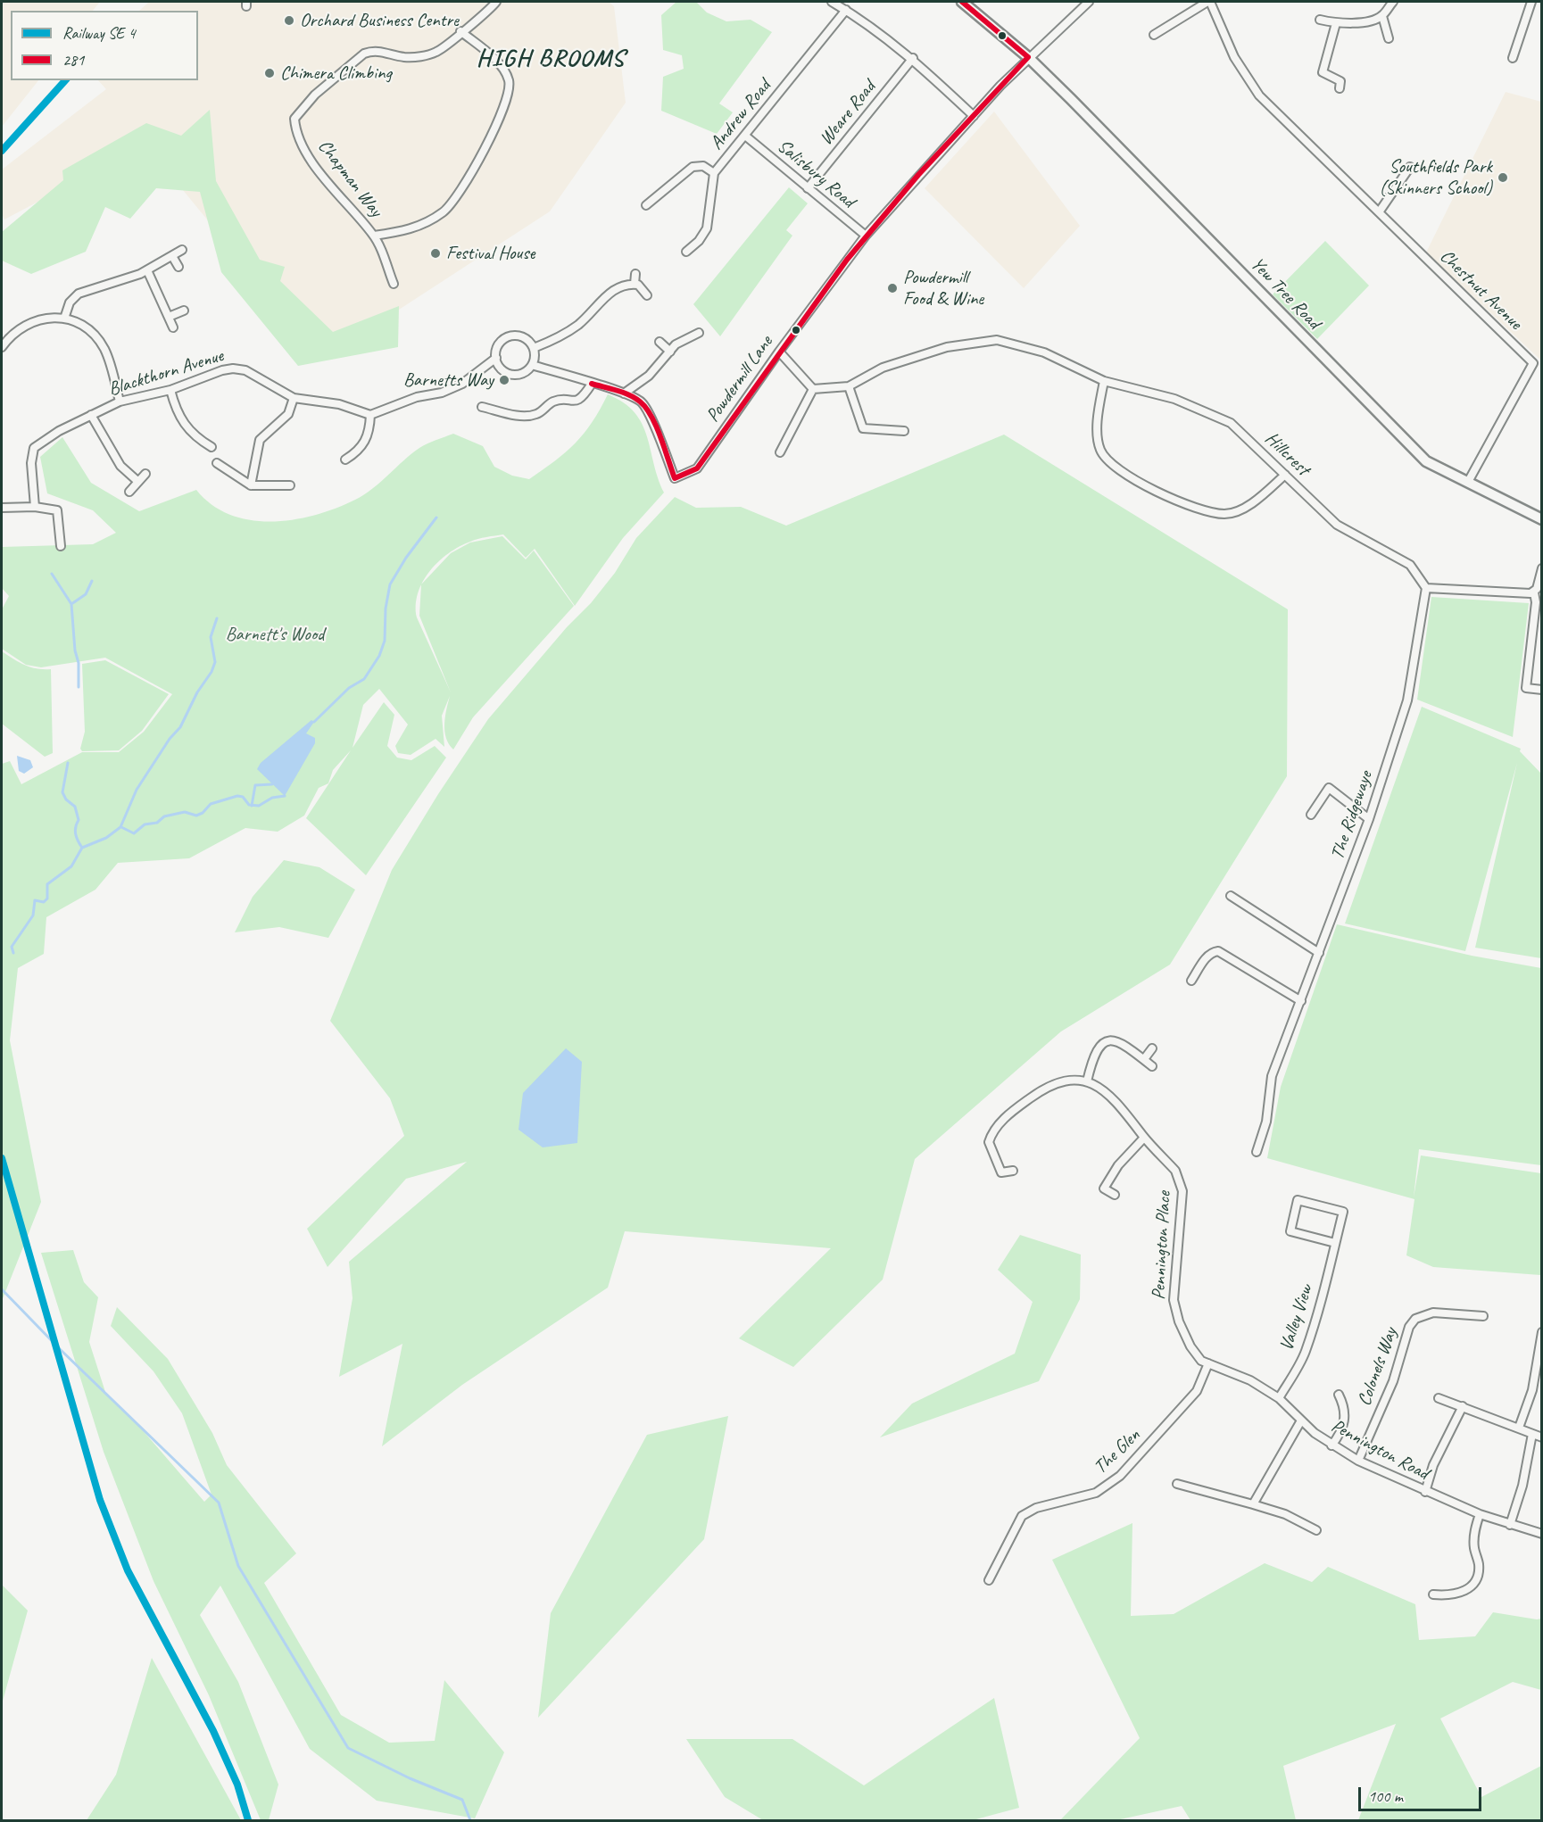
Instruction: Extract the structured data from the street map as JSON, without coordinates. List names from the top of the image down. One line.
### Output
{"streets":{"street":["Weare Road","Andrew Road","Salisbury Road","Chapman Way","Chestnut Avenue","Yew Tree Road","Blackthorn Avenue","Powdermill Lane","Hillcrest","The Ridgewaye","Pennington Place","Valley View","Colonels Way","Pennington Road","The Glen"]},"crossings":[["Weare Road","Salisbury Road"],["Andrew Road","Salisbury Road"],["Salisbury Road","Powdermill Lane"],["Chestnut Avenue","Yew Tree Road"],["Yew Tree Road","Powdermill Lane"],["Hillcrest","The Ridgewaye"],["Pennington Place","Pennington Road"],["Valley View","Pennington Road"],["Colonels Way","Pennington Road"],["Pennington Road","The Glen"]],"districts":["HIGH BROOMS"],"parks":["Barnett's Wood"],"places":["Orchard Business Centre","Chimera Climbing","Southfields Park (Skinners School)","Festival House","Powdermill Food & Wine","Barnetts Way"],"lines":["transit line 281"],"legend":["Railway SE 4","281"],"scale_bar":"100 m"}
